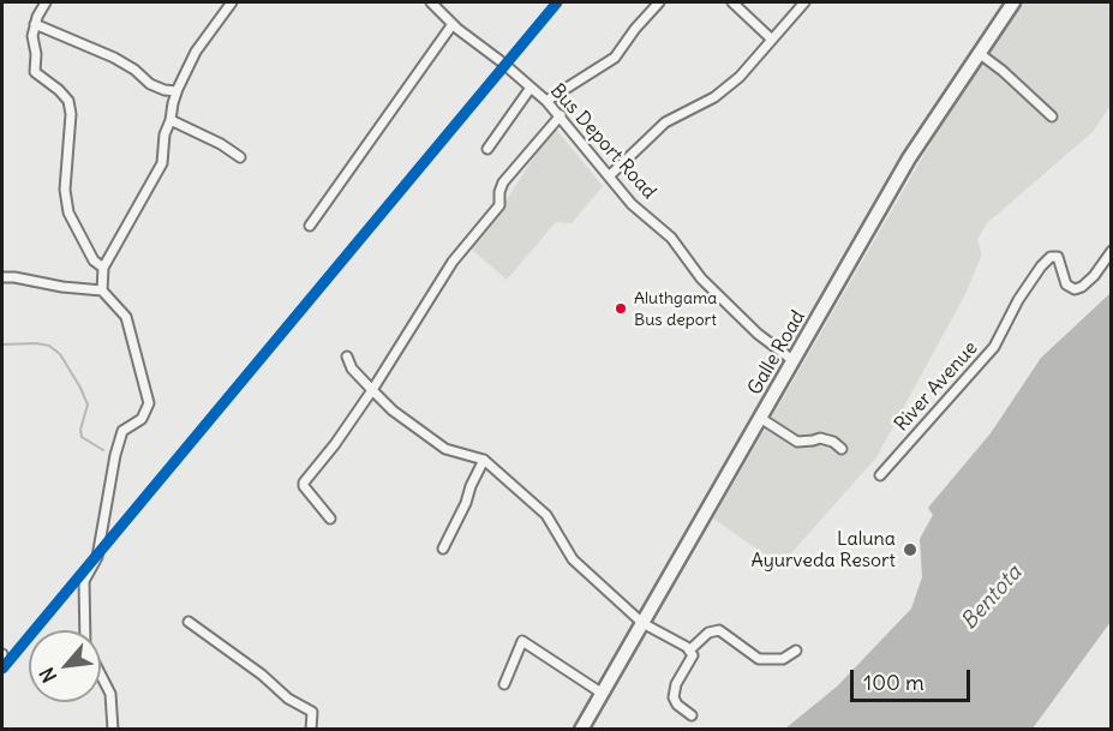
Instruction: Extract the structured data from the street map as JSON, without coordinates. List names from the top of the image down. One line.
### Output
{"streets":{"highway":["Galle Road"],"street":["Bus Deport Road","River Avenue"]},"crossings":[["Bus Deport Road","Galle Road"]],"water":["Bentota"],"places":["Aluthgama Bus deport","Laluna Ayurveda Resort"],"scale_bar":"100 m","north":"bottom left"}
